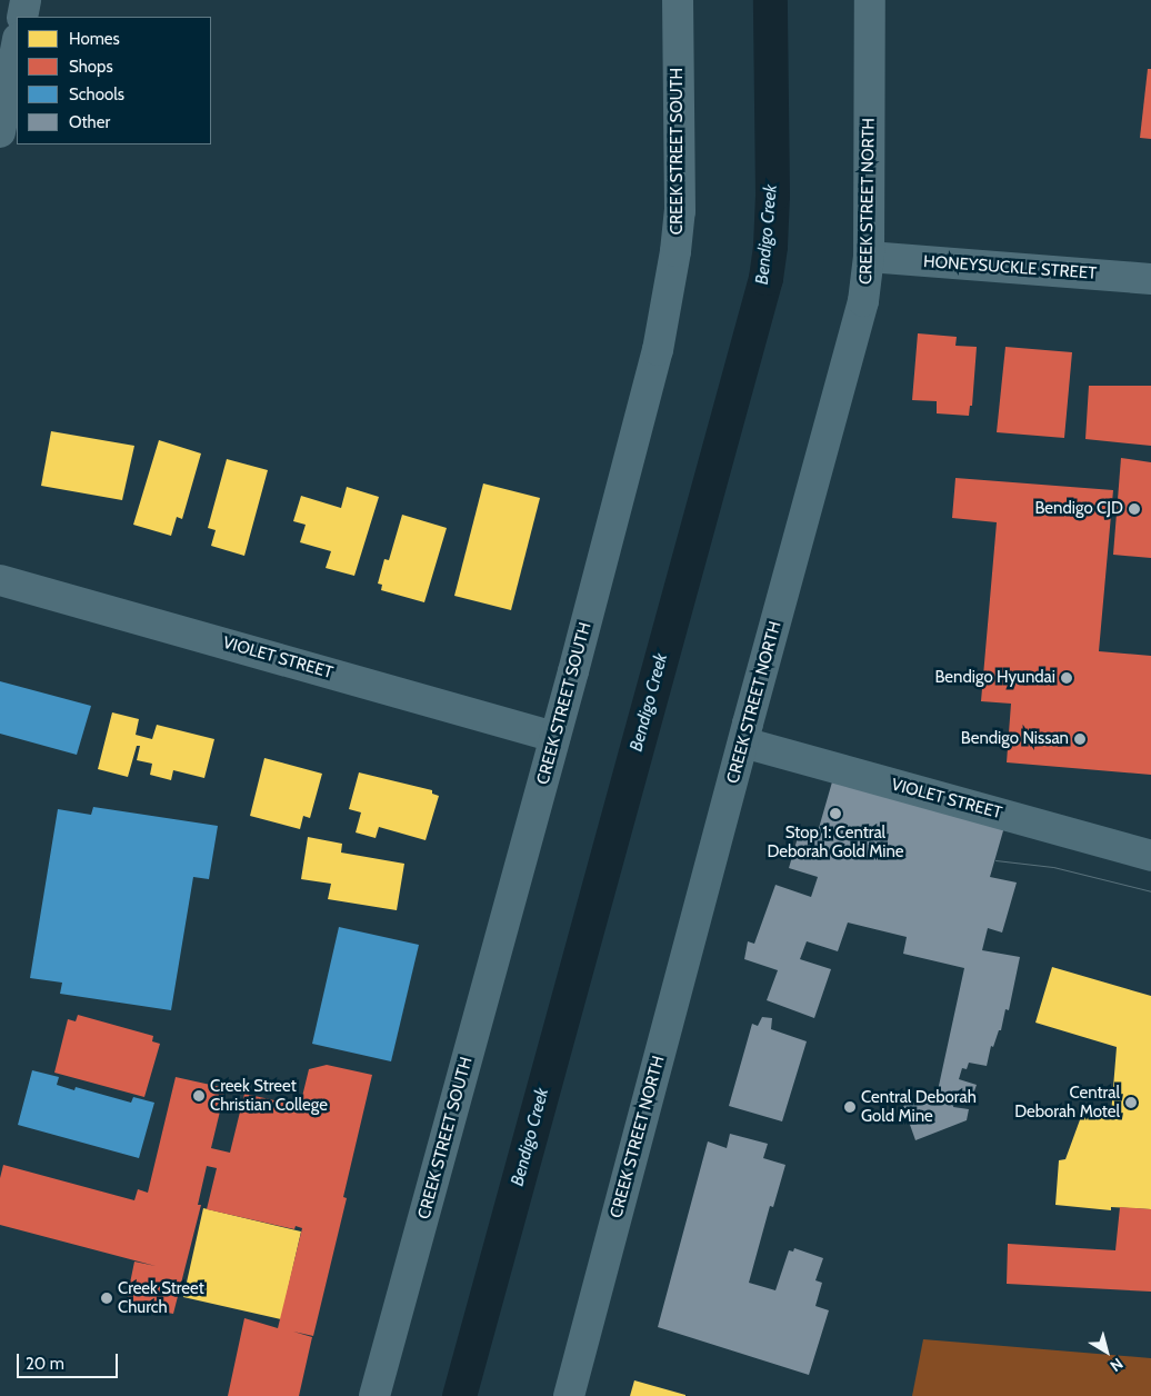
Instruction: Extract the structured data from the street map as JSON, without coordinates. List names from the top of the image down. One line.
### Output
{"streets":{"street":["CREEK STREET SOUTH","CREEK STREET NORTH","HONEYSUCKLE STREET","VIOLET STREET"]},"crossings":[["CREEK STREET SOUTH","VIOLET STREET"],["CREEK STREET NORTH","HONEYSUCKLE STREET"],["CREEK STREET NORTH","VIOLET STREET"]],"water":["Bendigo Creek"],"places":["Bendigo CJD","Bendigo Hyundai","Bendigo Nissan","Stop 1: Central Deborah Gold Mine","Creek Street Christian College","Central Deborah Motel","Central Deborah Gold Mine","Creek Street Church"],"legend":["Homes","Shops","Schools","Other"],"scale_bar":"20 m","north":"bottom right"}
